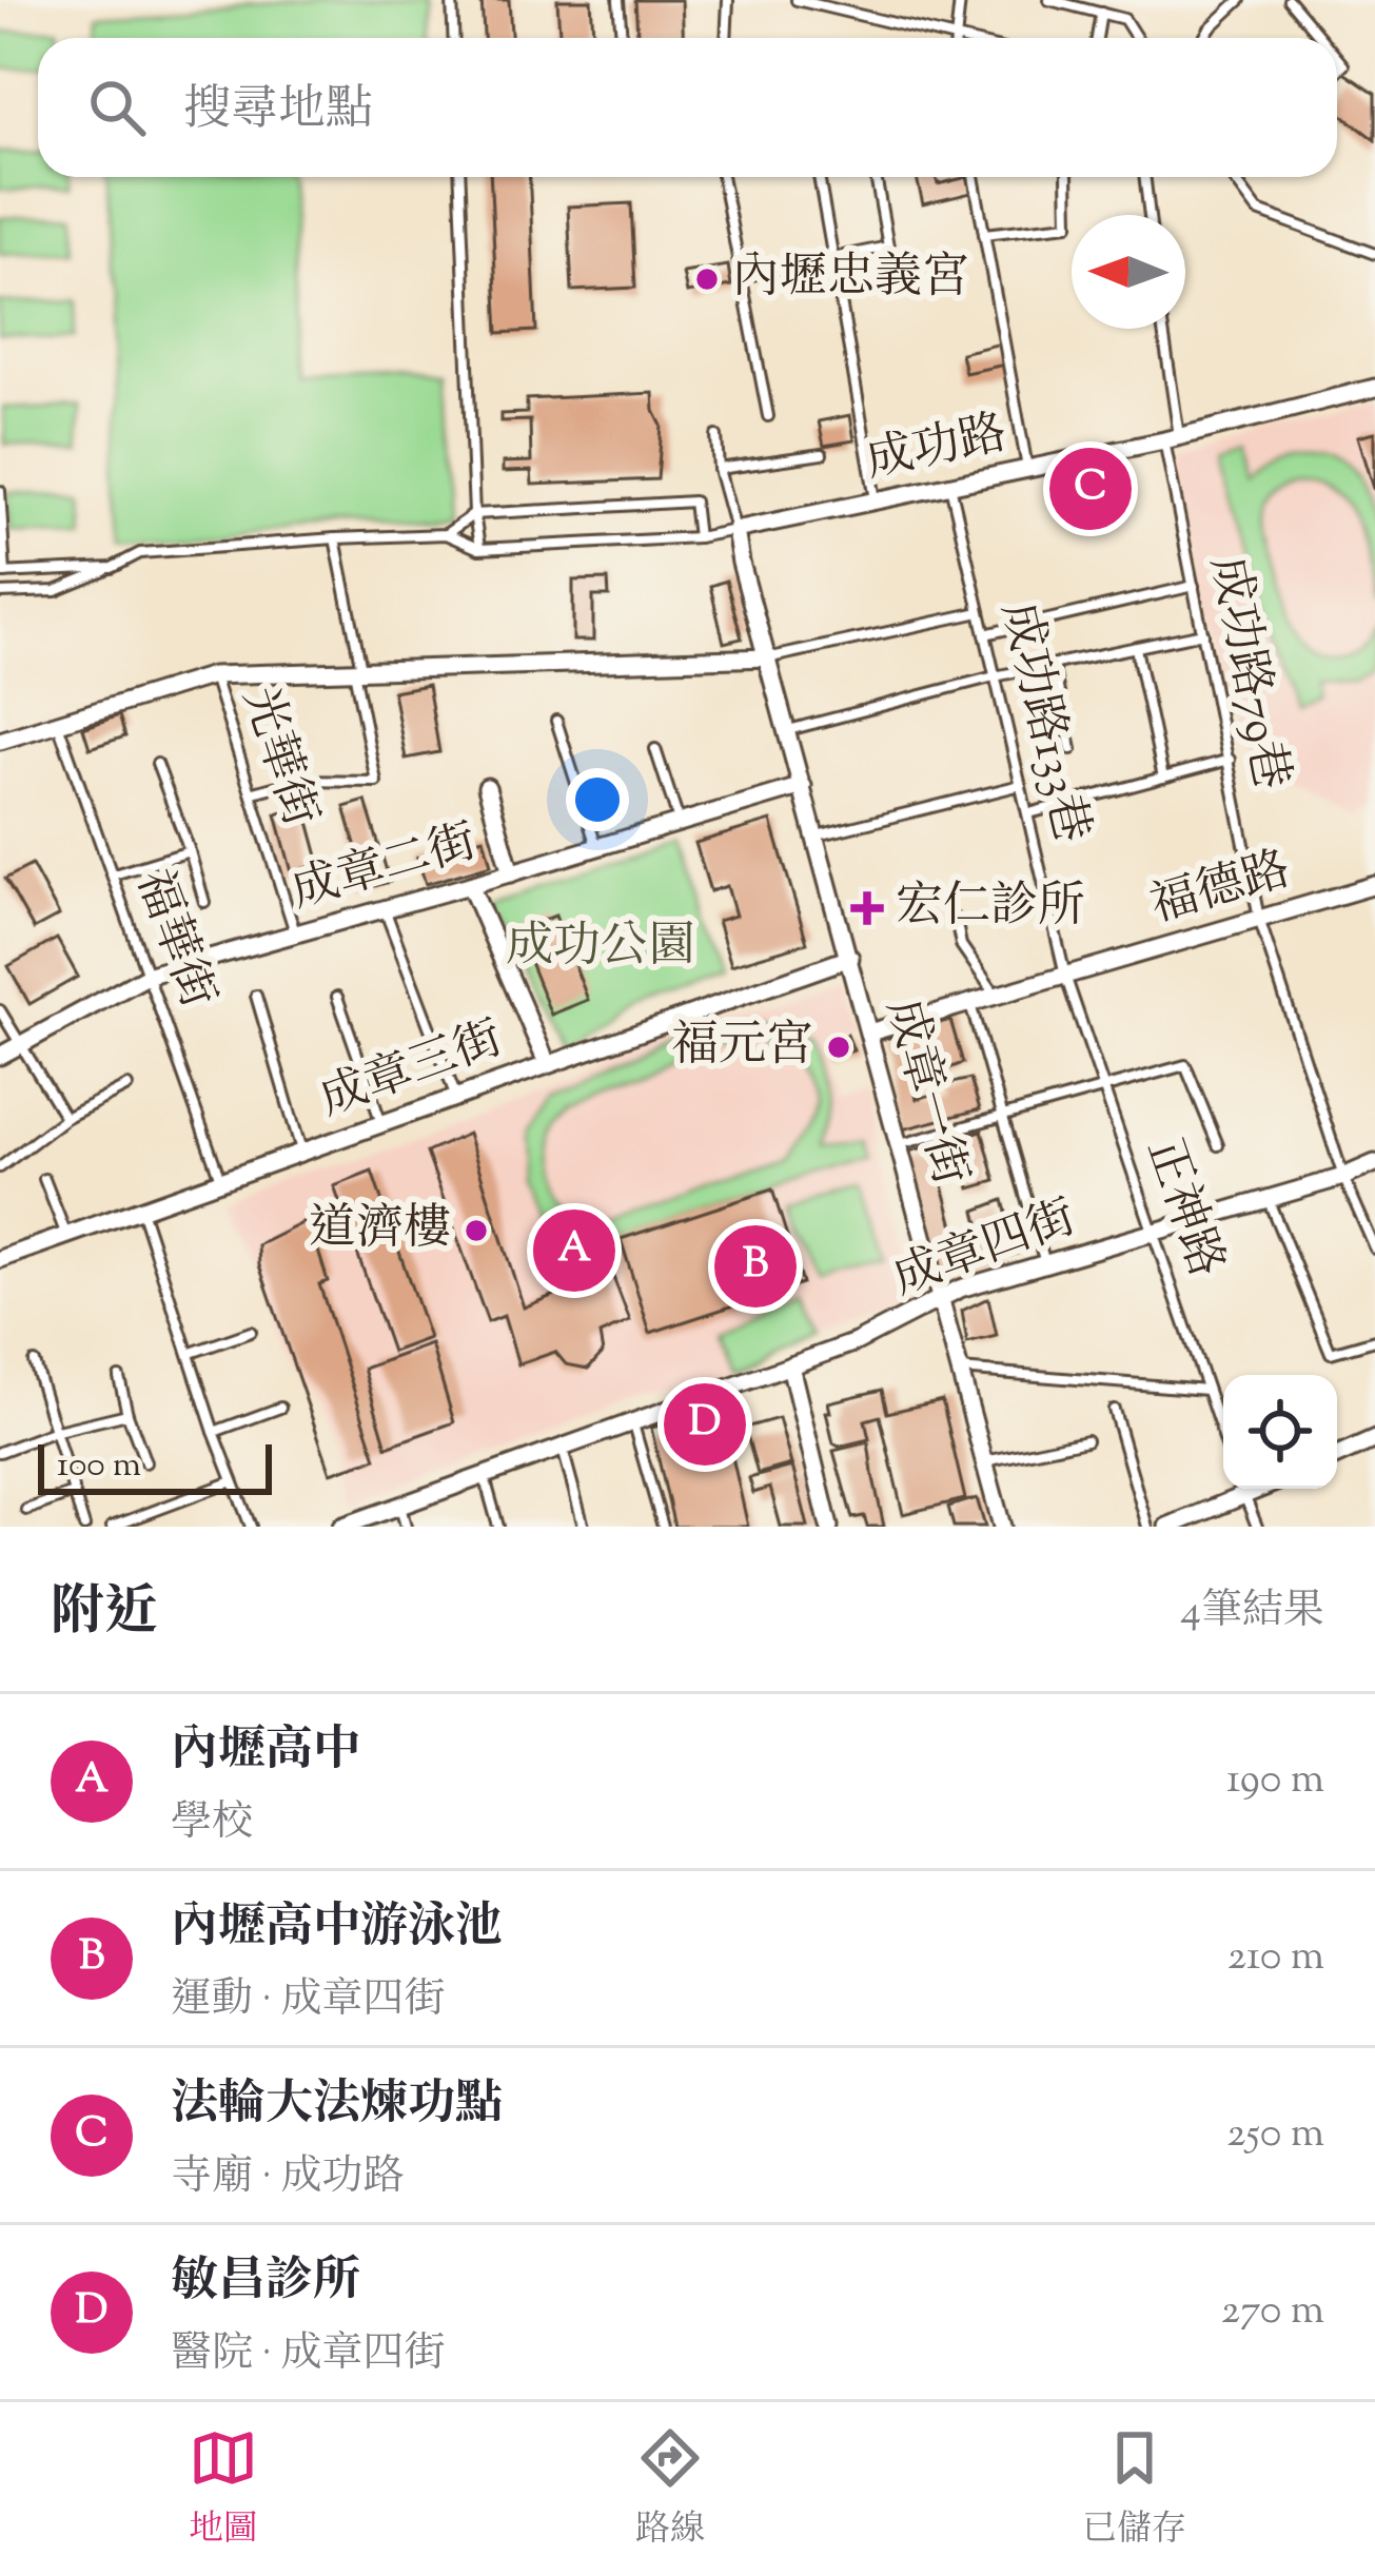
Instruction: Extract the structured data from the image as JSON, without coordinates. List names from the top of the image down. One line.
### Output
{"streets":{"street":["成功路","成章二街","福德路","成章三街","成章一街","成章四街"],"lane":["成功路79巷","成功路133巷","光華街","福華街","正神路"]},"crossings":[["成功路","成功路79巷"],["成功路","成功路133巷"],["成功路","成章一街"],["成功路79巷","福德路"],["成功路79巷","成章四街"],["成功路133巷","福德路"],["成功路133巷","正神路"],["光華街","成章二街"],["成章二街","福華街"],["成章二街","成章一街"],["福德路","成章一街"],["福德路","正神路"],["福華街","成章三街"],["成章三街","成章一街"],["成章一街","成章四街"],["正神路","成章四街"]],"parks":["成功公園"],"places":{"other":["內壢忠義宮","福元宮","道濟樓"],"health":["宏仁診所"]},"scale_bar":"100 m","north":"left","page":{"search":"搜尋地點","pins":["C","A","B","D"],"scale":"100 m","heading":["附近","4筆結果"],"list":[{"mark":"A","name":"內壢高中","note":"學校","value":"190 m"},{"mark":"B","name":"內壢高中游泳池","note":"運動 · 成章四街","value":"210 m"},{"mark":"C","name":"法輪大法煉功點","note":"寺廟 · 成功路","value":"250 m"},{"mark":"D","name":"敏昌診所","note":"醫院 · 成章四街","value":"270 m"}],"nav":["地圖","路線","已儲存"]}}
